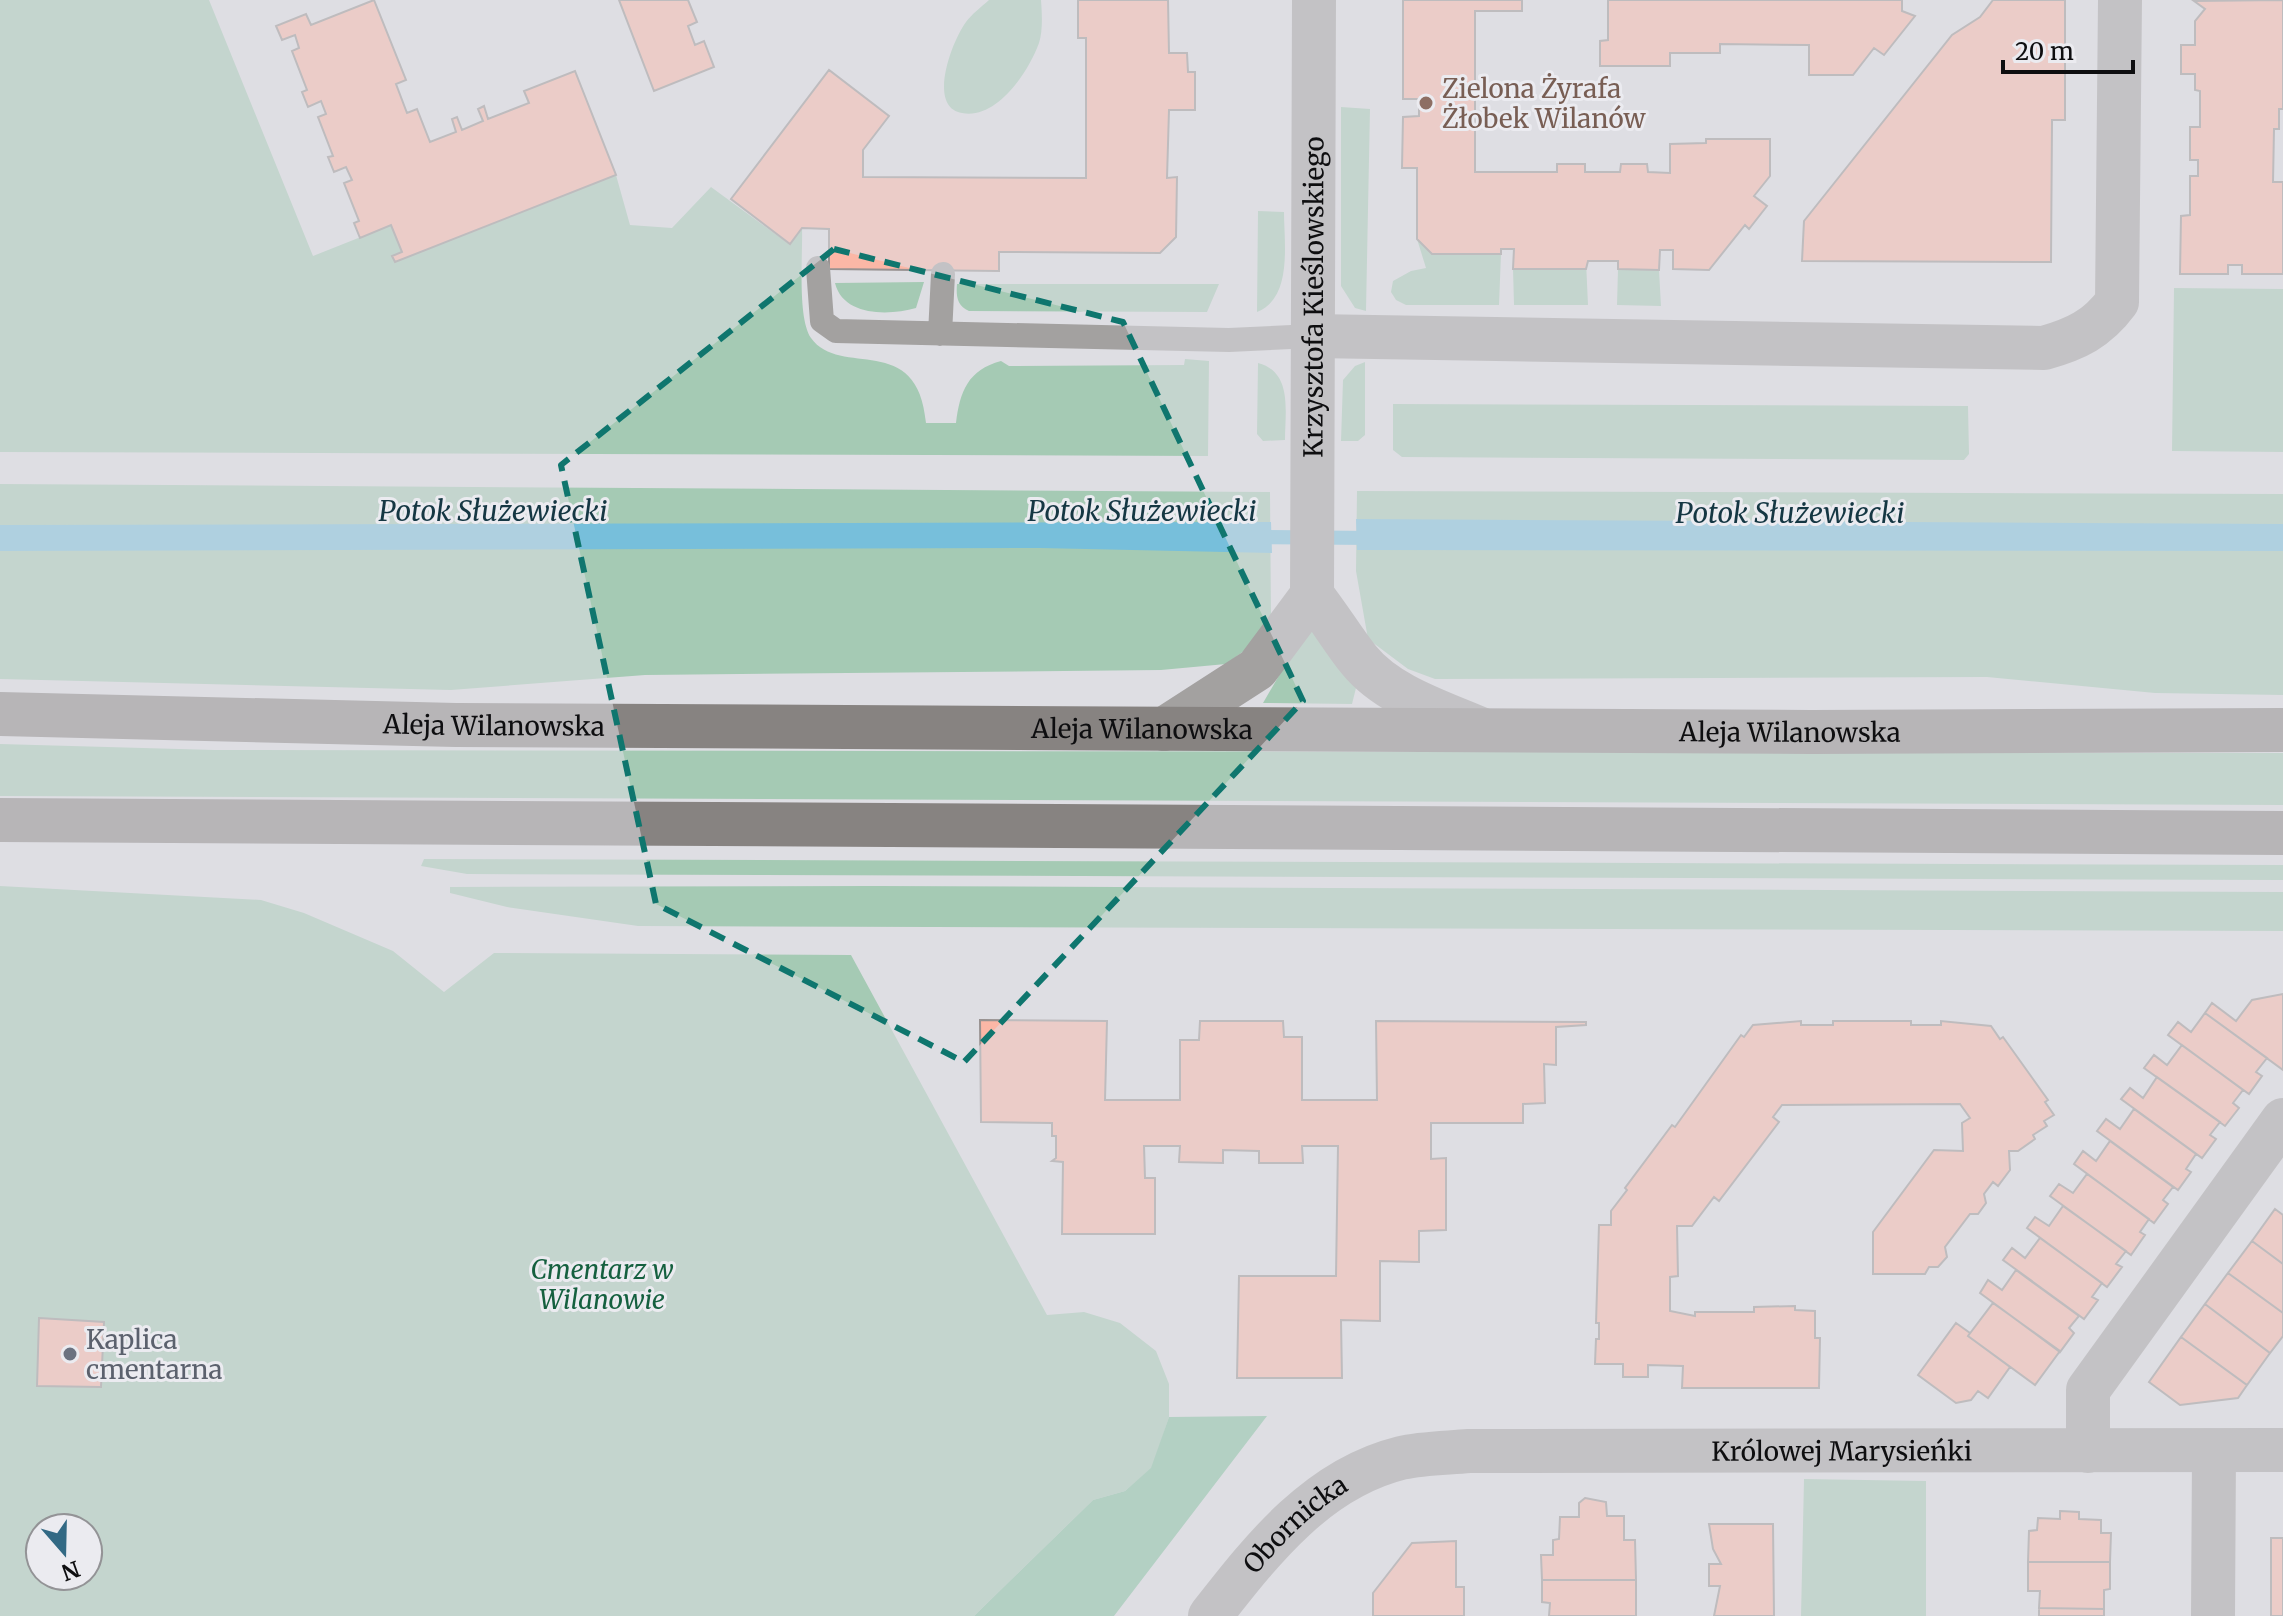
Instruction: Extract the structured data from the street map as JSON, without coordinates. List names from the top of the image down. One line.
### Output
{"streets":{"main road":["Aleja Wilanowska"],"street":["Krzysztofa Kieślowskiego","Królowej Marysieńki","Obornicka"]},"crossings":[["Królowej Marysieńki","Obornicka"]],"water":["Potok Służewiecki"],"parks":["Cmentarz w Wilanowie"],"places":["Zielona Żyrafa Żłobek Wilanów","Kaplica cmentarna"],"scale_bar":"20 m","north":"bottom"}
